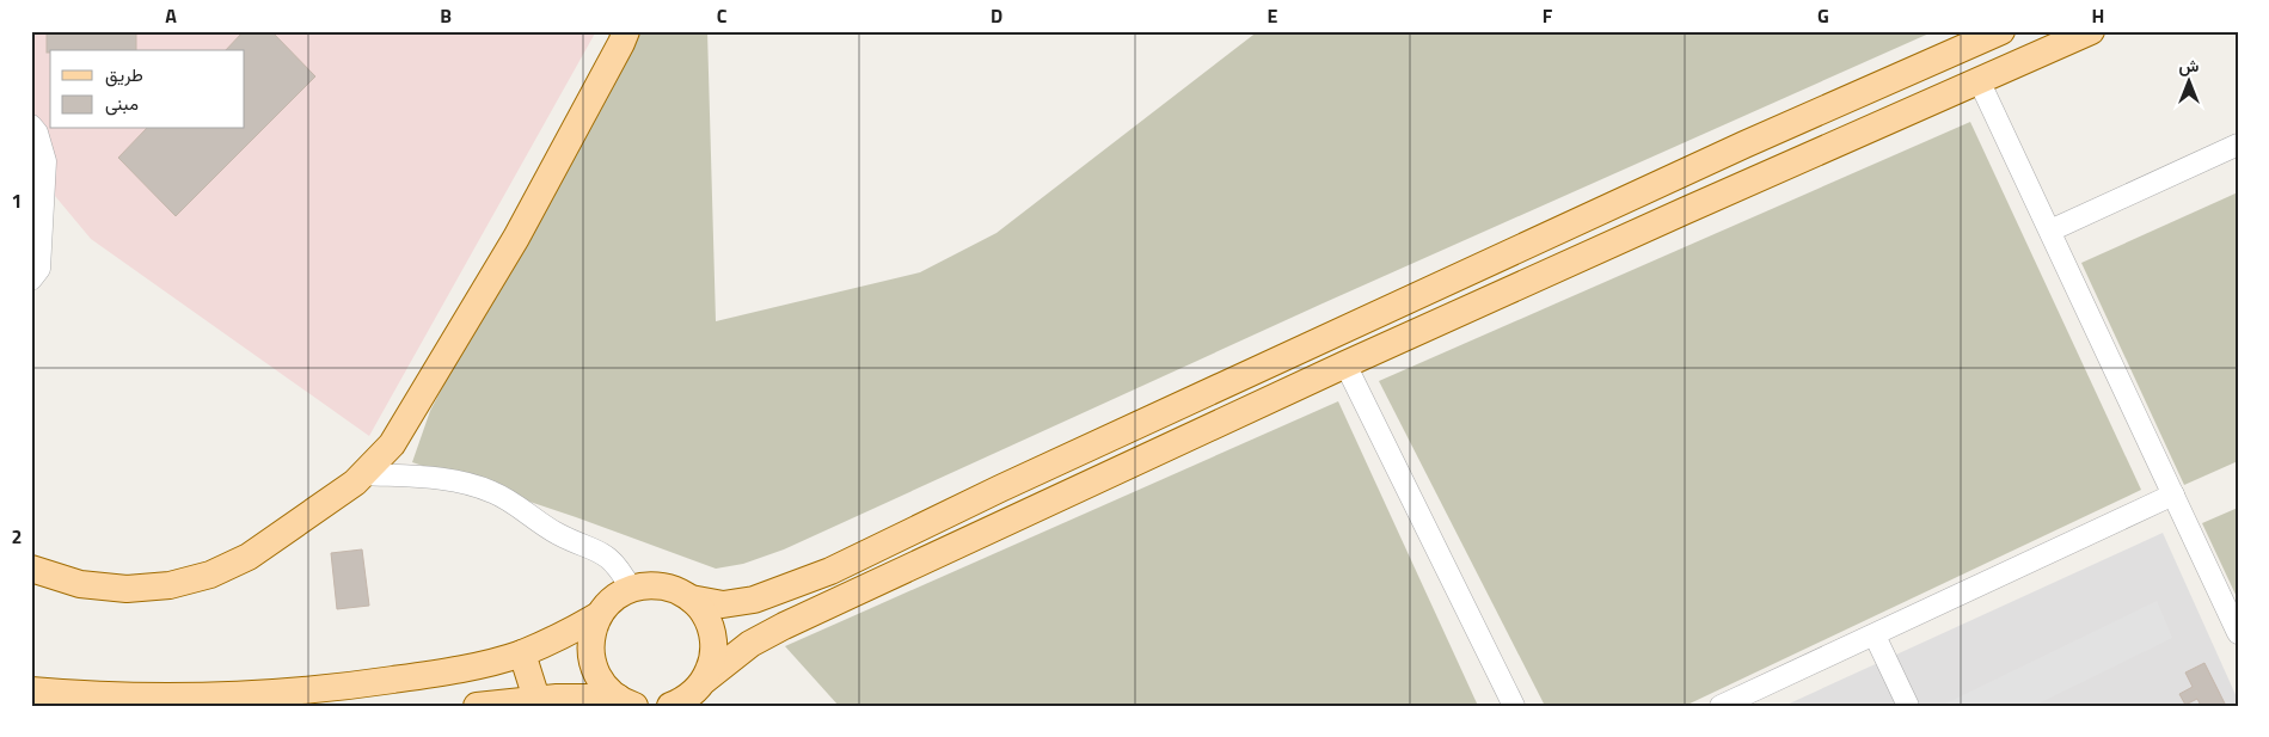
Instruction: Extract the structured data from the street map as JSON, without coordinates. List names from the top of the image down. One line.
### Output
{"legend":["طريق","مبنى"],"north":"top","grid":{"columns":["A","B","C","D","E","F","G","H"],"rows":["1","2"]}}
